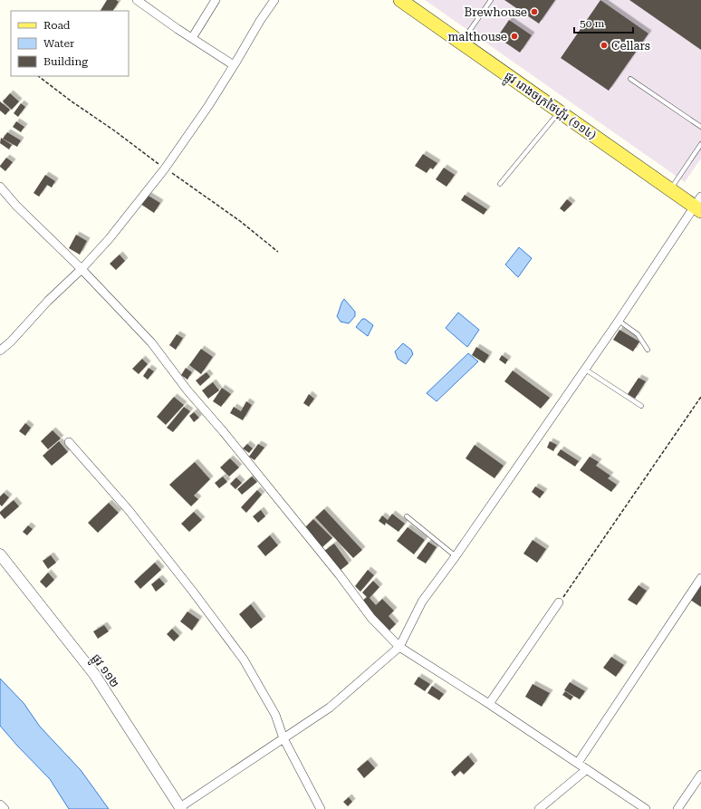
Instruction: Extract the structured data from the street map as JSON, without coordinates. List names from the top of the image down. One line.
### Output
{"streets":{"main road":["ផ្លូវ រោងចក្រថៃហ្គ័រ (១១៤)"],"street":["ផ្លូវ ១១២"]},"places":["Brewhouse","malthouse","Cellars"],"legend":["Road","Water","Building"],"scale_bar":"50 m"}
